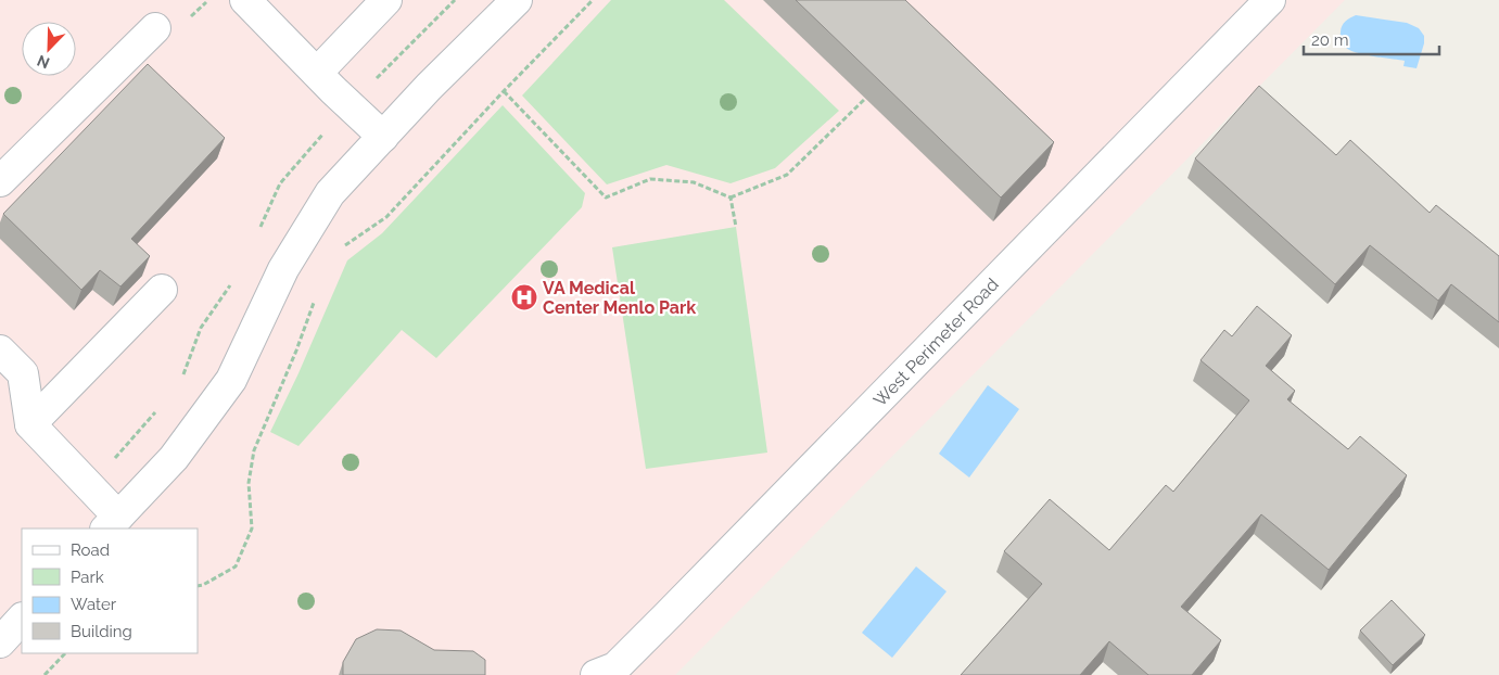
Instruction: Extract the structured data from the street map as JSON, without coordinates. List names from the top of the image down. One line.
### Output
{"streets":{"lane":["West Perimeter Road"]},"places":{"hospital":["VA Medical Center Menlo Park"]},"legend":["Road","Park","Water","Building"],"scale_bar":"20 m","north":"bottom left"}
